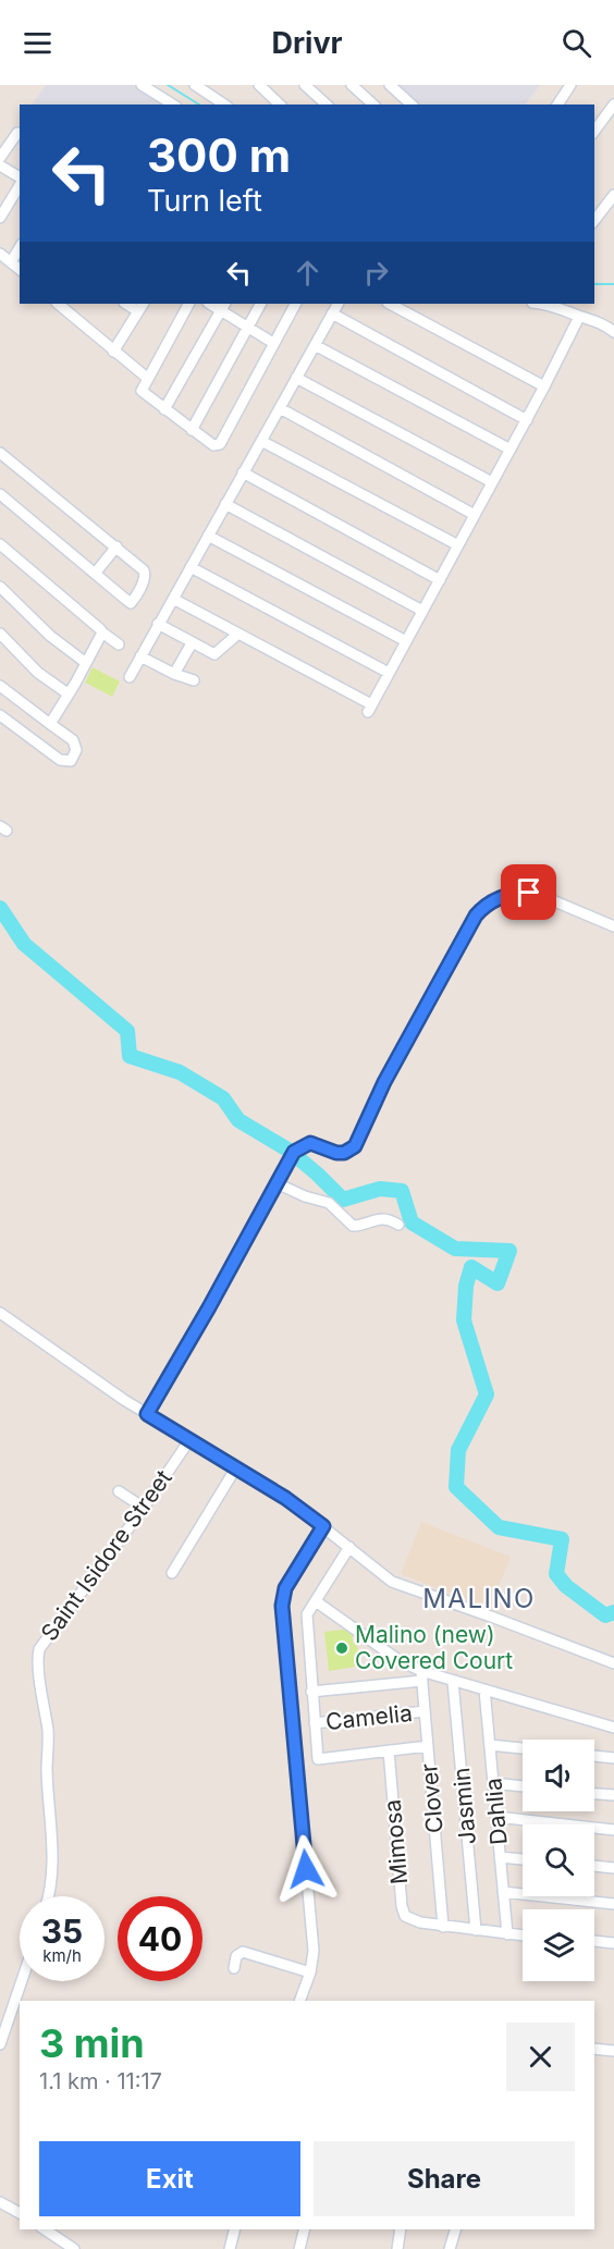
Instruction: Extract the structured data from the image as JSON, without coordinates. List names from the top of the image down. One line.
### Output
{"streets":{"street":["Saint Isidore Street","Camelia","Clover","Jasmin","Dahlia","Mimosa"]},"crossings":[["Camelia","Clover"],["Clover","Mimosa"]],"districts":["MALINO"],"places":["Malino (new) Covered Court"],"page":{"header":"Drivr","turn":["300 m","Turn left"],"speed":"35 km/h","limit":"40","heading":["3 min","1.1 km · 11:17"],"buttons":["Exit","Share"]}}
